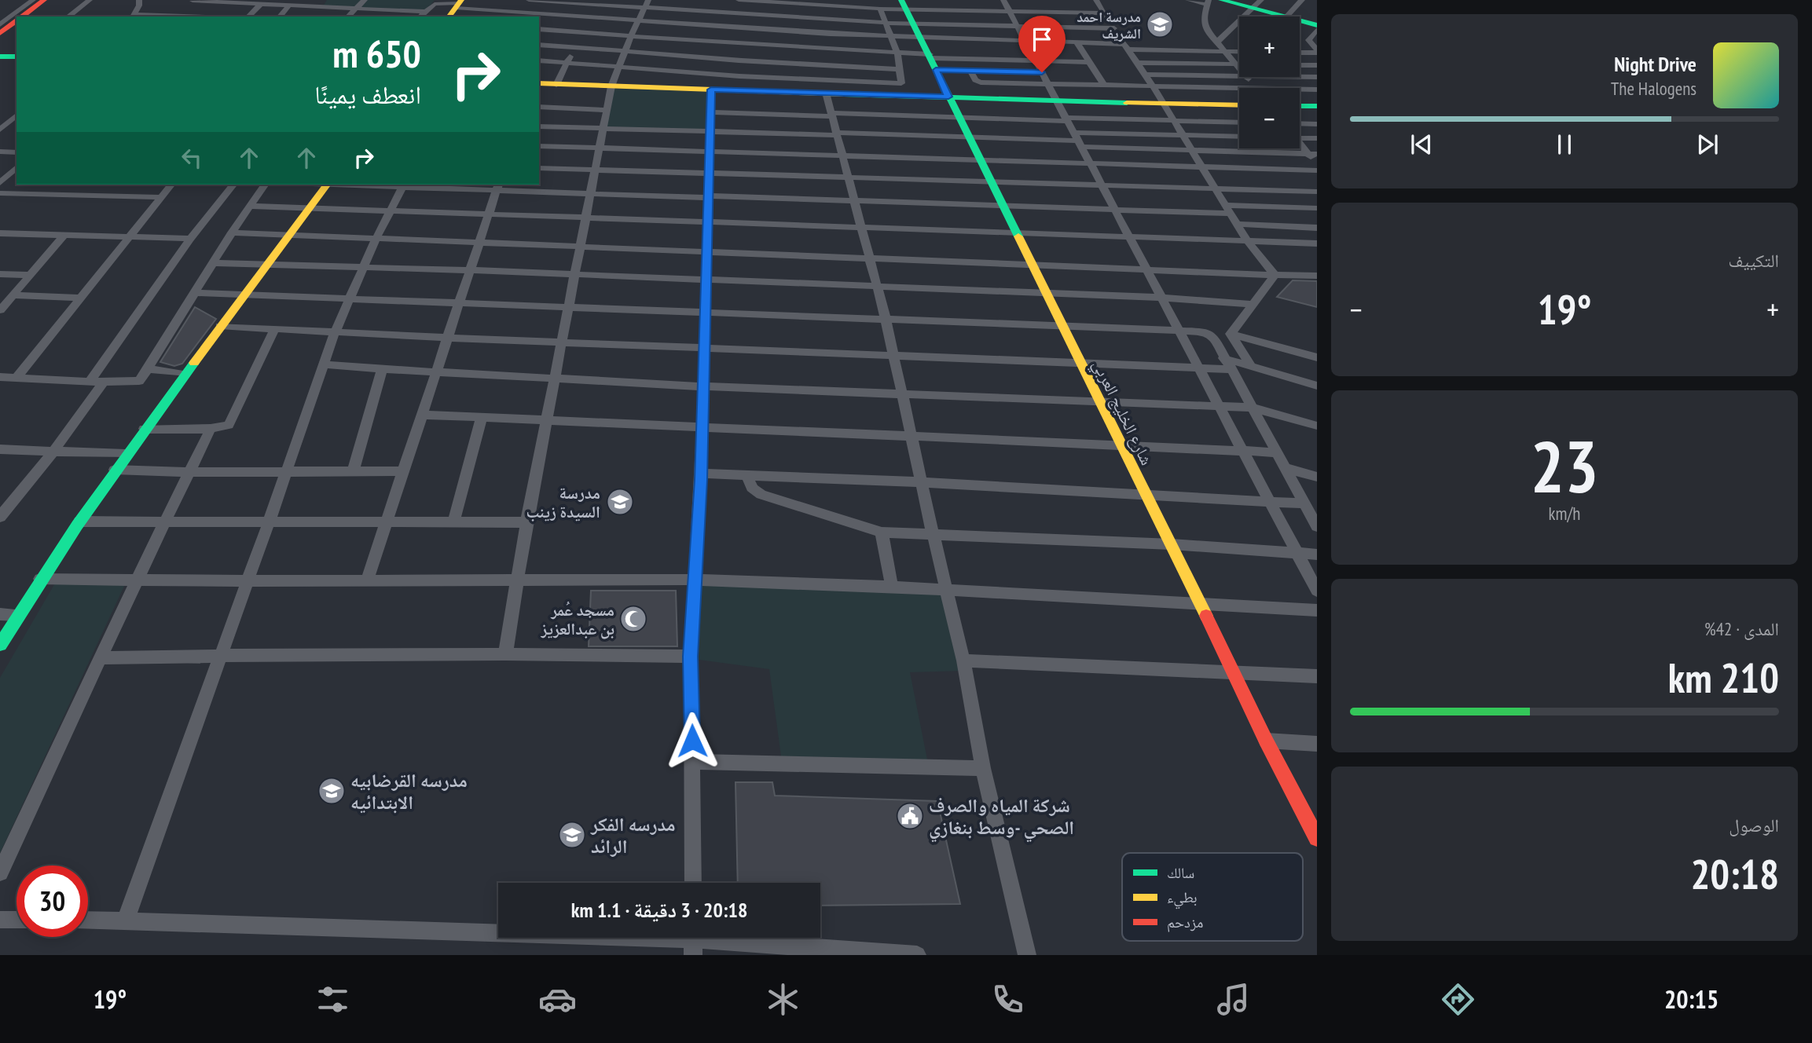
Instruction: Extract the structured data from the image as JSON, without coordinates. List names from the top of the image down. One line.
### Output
{"streets":{"street":["شارع الخليج العربي"]},"places":{"school or university":["مدرسة احمد الشريف","مدرسة السيدة زينب","مدرسه القرضابيه الابتدائيه","مدرسه الفكر الرائد"],"mosque":["مسجد عُمر بن عبدالعزيز"],"public building":["شركة المياه والصرف الصحي -وسط بنغازي"]},"legend":["سالك","بطيء","مزدحم"],"page":{"map_buttons":["+","−"],"turn":["650 m","انعطف يمينًا"],"song":["Night Drive","The Halogens"],"tile":["التكييف",["23","km/h"],["المدى · 42%","210 km"],["الوصول","20:18"]],"heat":["−","19°","+"],"limit":"30","trip":"20:18 · 3 دقيقة · 1.1 km","tabs":["20:15","19°"]}}
